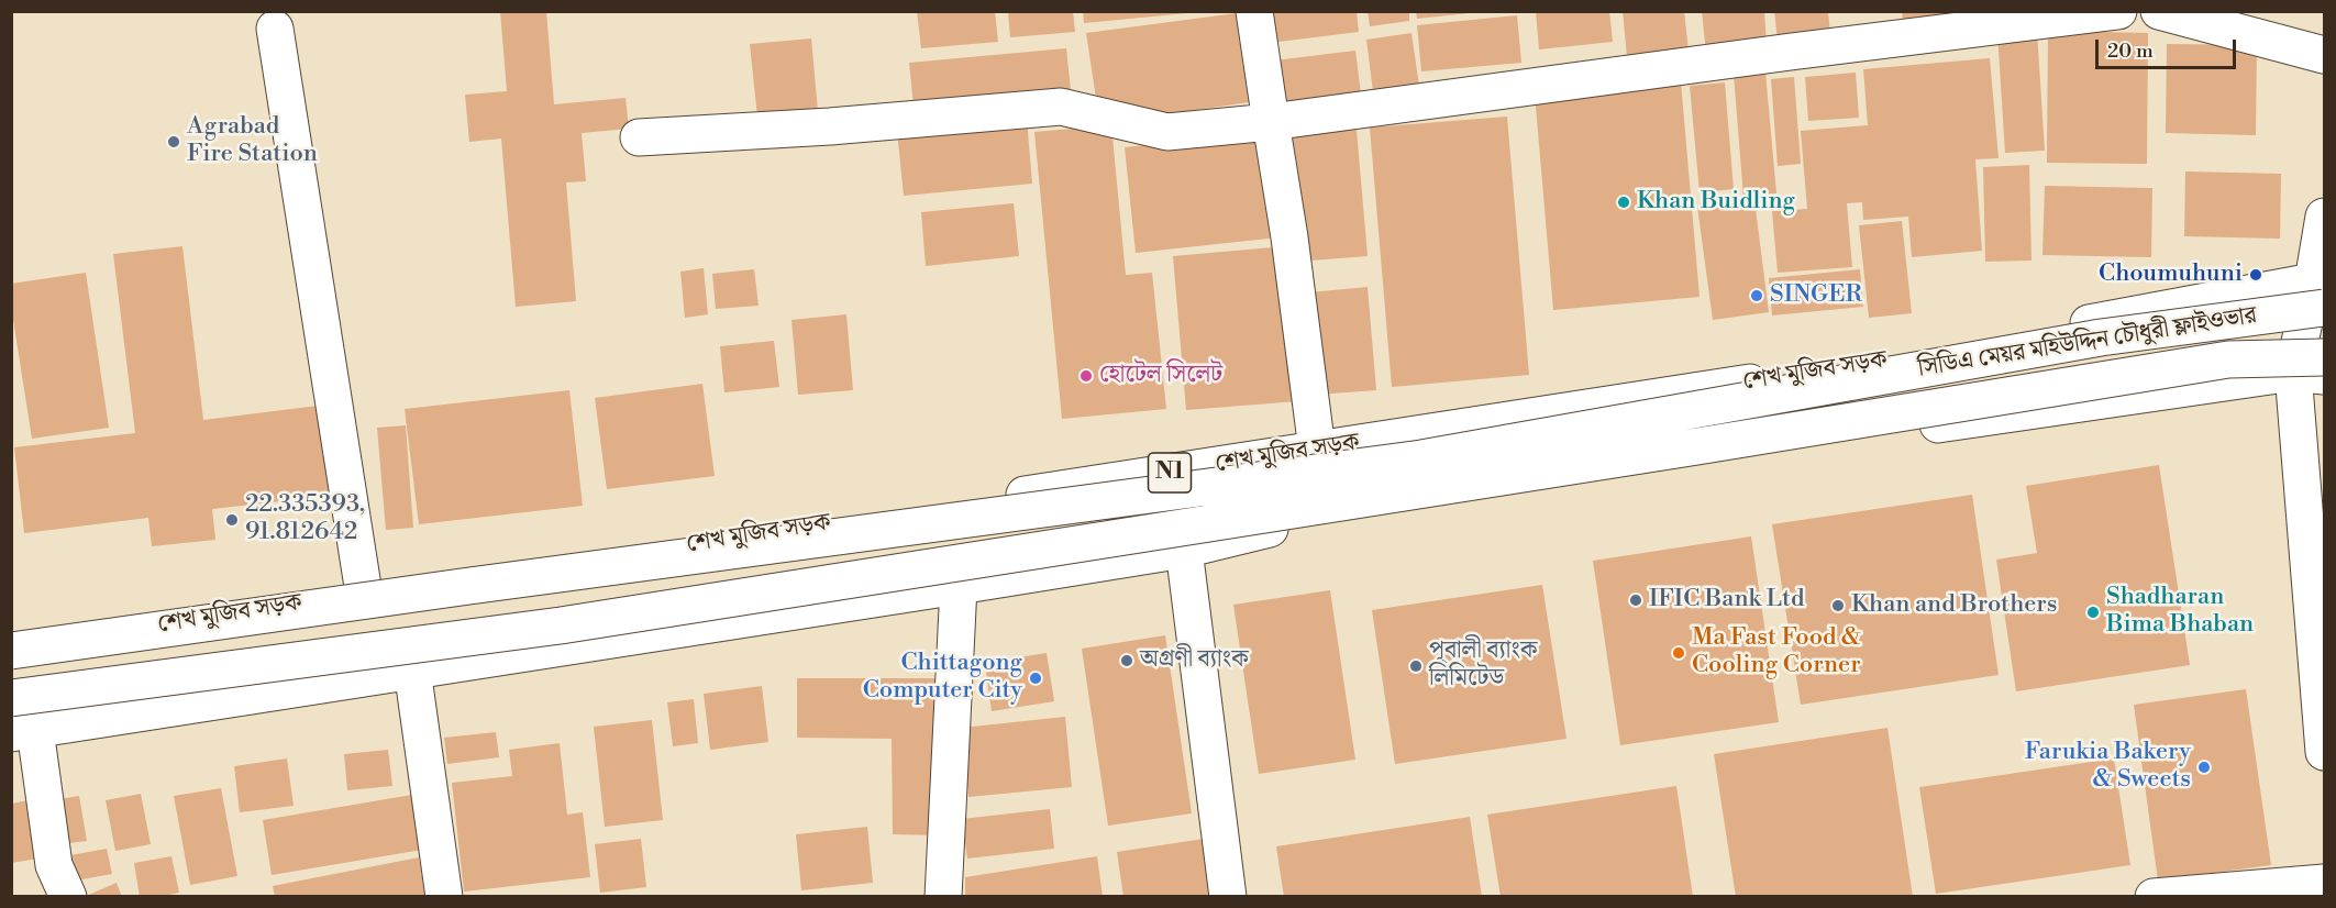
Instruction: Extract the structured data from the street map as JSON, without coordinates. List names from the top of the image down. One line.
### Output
{"streets":{"main road":["সিডিএ মেয়র মহিউদ্দিন চৌধুরী ফ্লাইওভার","শেখ মুজিব সড়ক","N1"]},"crossings":[["সিডিএ মেয়র মহিউদ্দিন চৌধুরী ফ্লাইওভার","শেখ মুজিব সড়ক"]],"places":["Agrabad Fire Station","Khan Buidling","Choumuhuni","SINGER","হোটেল সিলেট","22.335393, 91.812642","IFIC Bank Ltd","Khan and Brothers","Shadharan Bima Bhaban","Ma Fast Food & Cooling Corner","অগ্রণী ব্যাংক","পূবালী ব্যাংক লিমিটেড","Chittagong Computer City","Farukia Bakery & Sweets"],"scale_bar":"20 m"}
